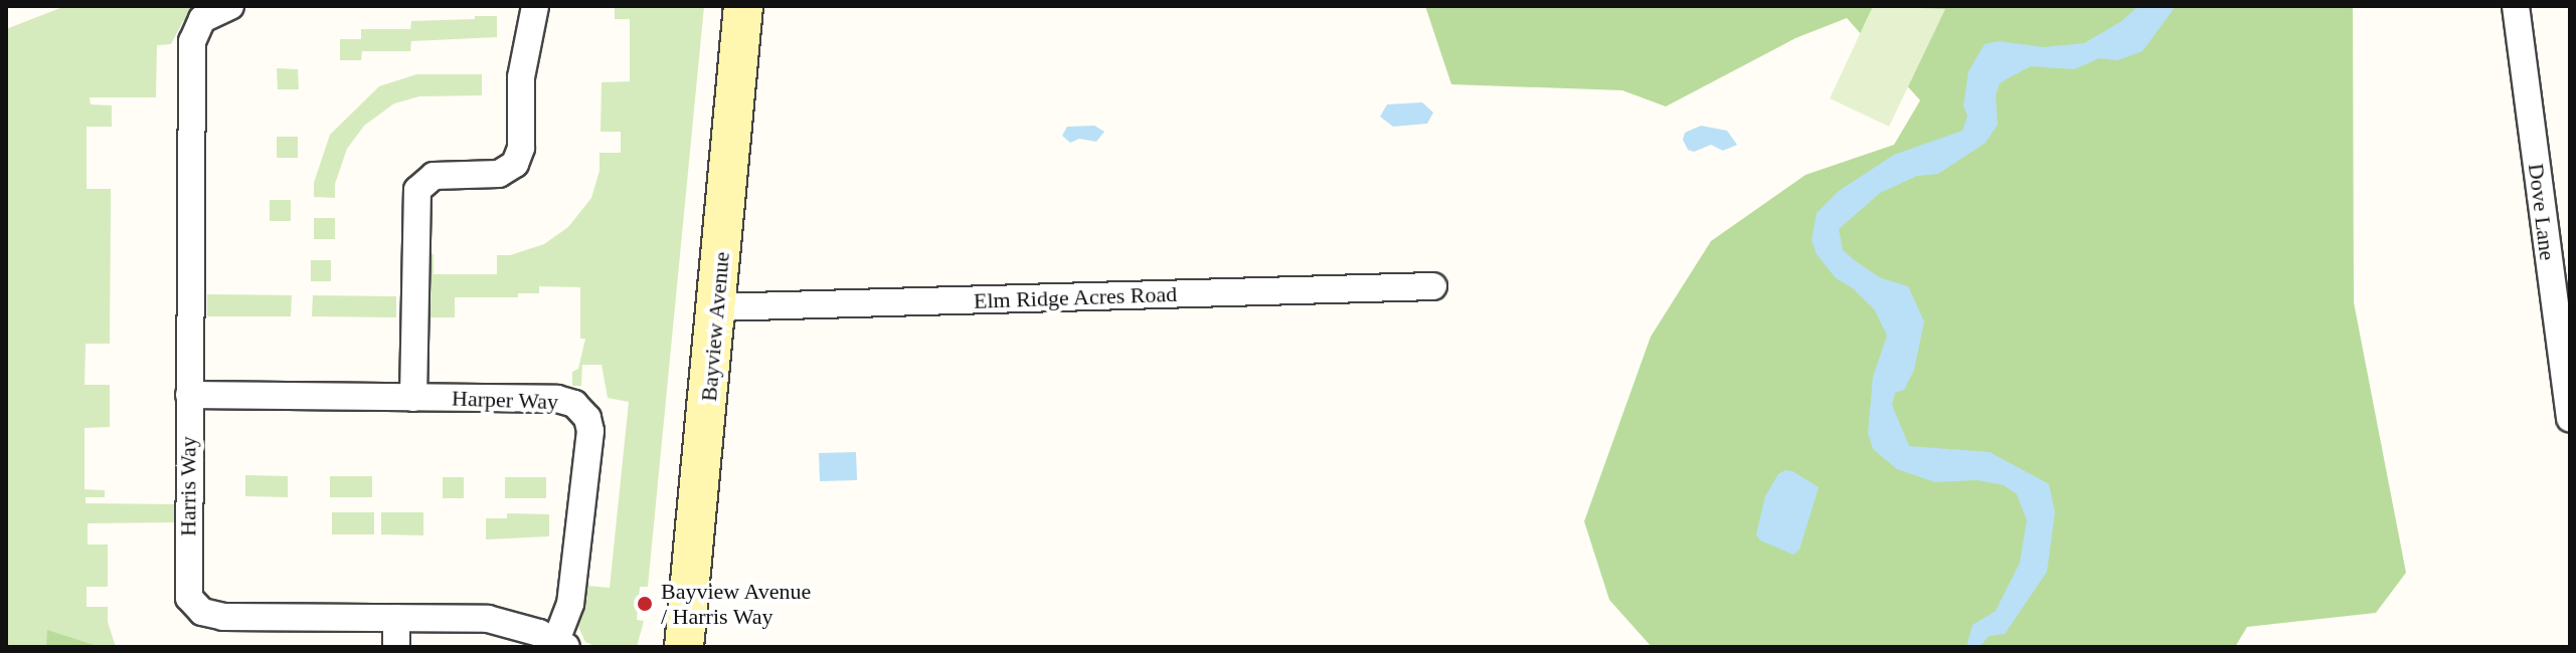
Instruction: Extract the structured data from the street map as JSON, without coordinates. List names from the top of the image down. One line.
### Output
{"streets":{"main road":["Bayview Avenue"],"street":["Dove Lane","Elm Ridge Acres Road","Harper Way","Harris Way"]},"crossings":[["Elm Ridge Acres Road","Bayview Avenue"],["Harper Way","Harris Way"]],"places":["Bayview Avenue / Harris Way"]}
